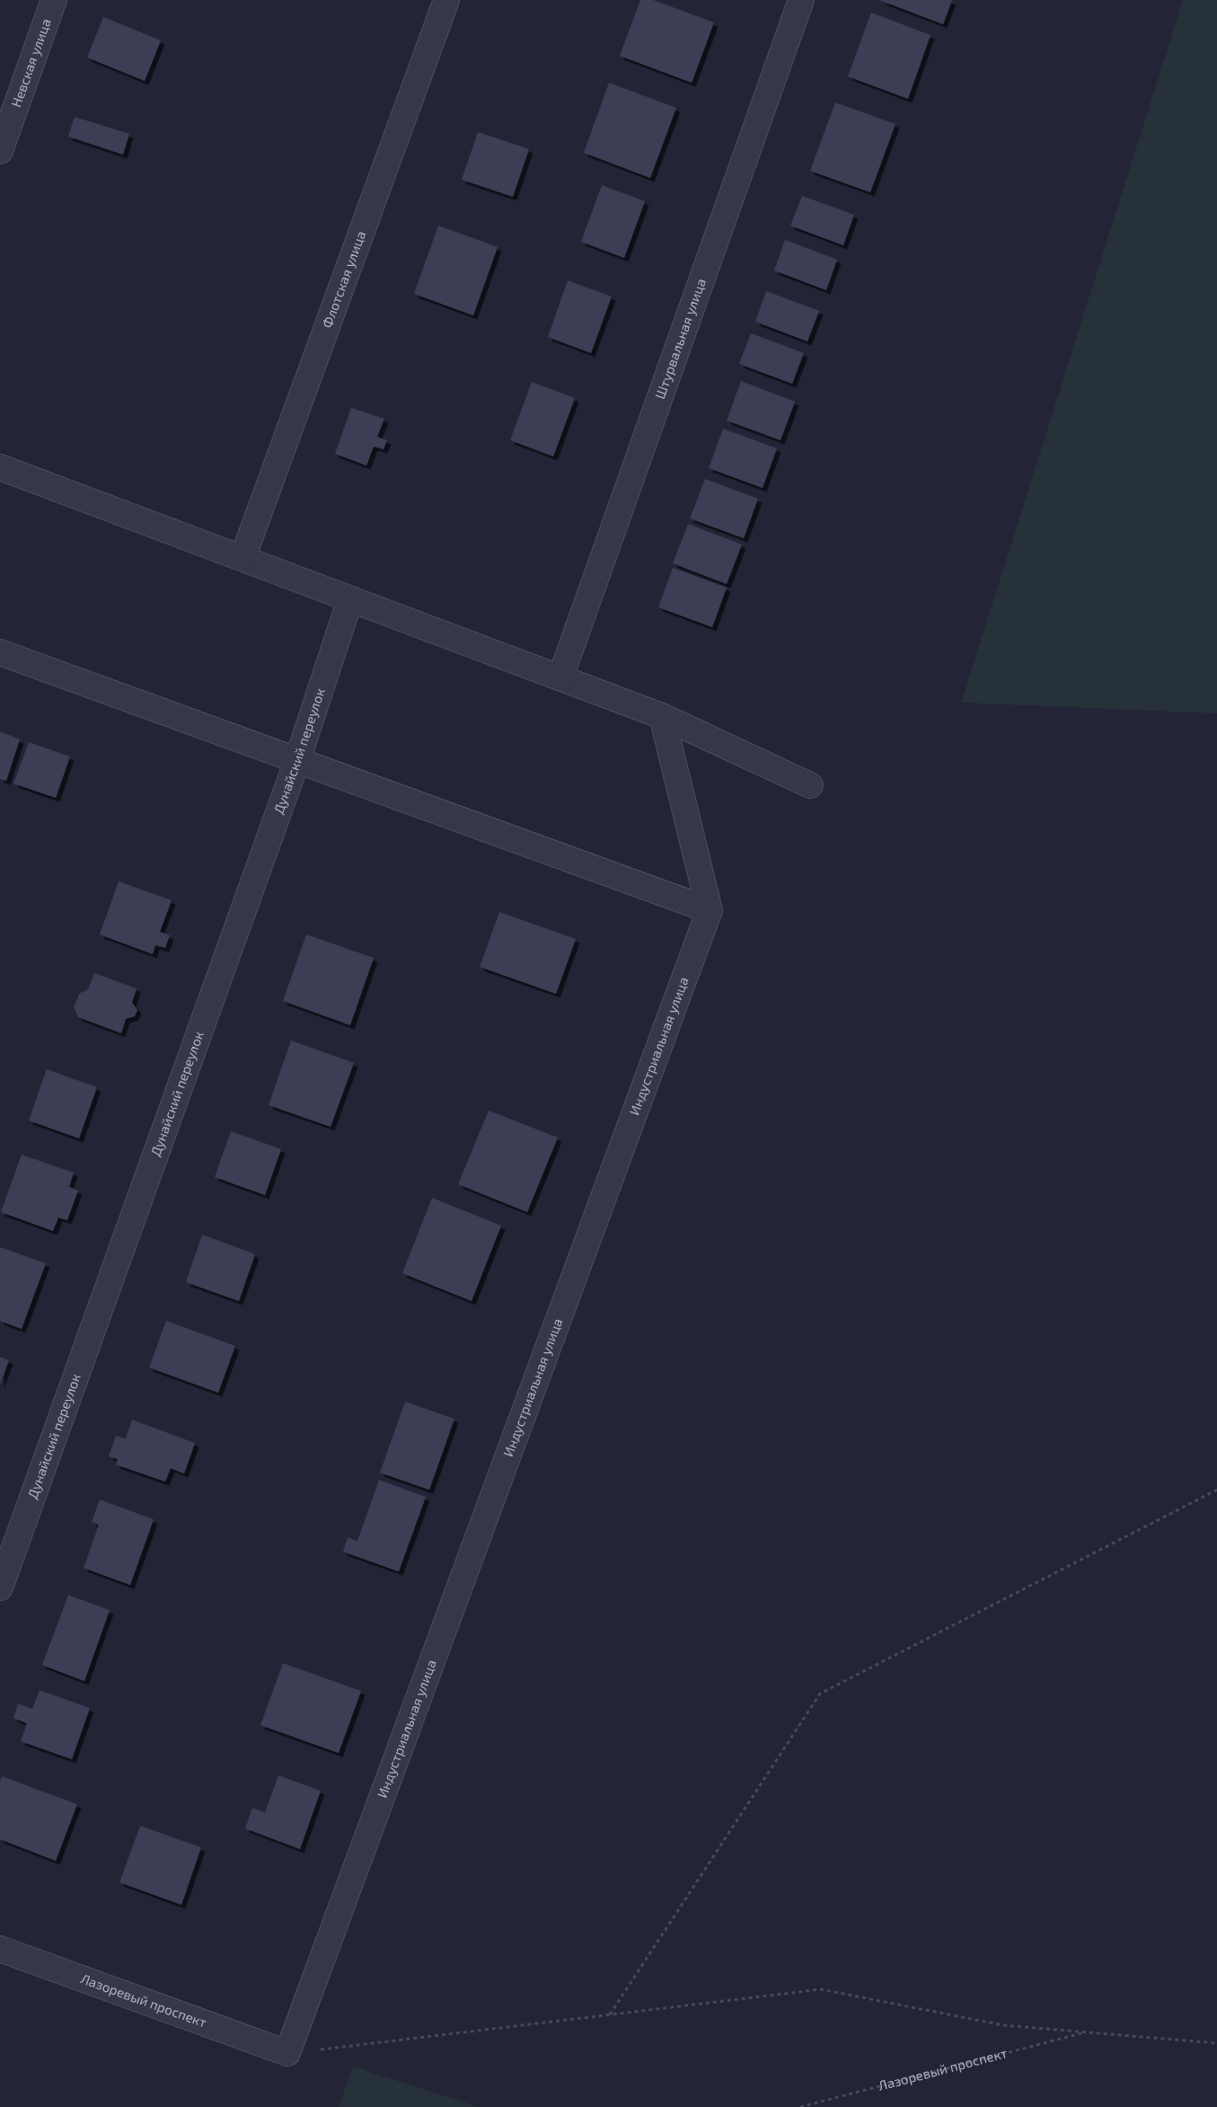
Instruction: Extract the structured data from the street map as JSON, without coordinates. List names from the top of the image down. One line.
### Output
{"streets":{"street":["Невская улица","Флотская улица","Штурвальная улица","Дунайский переулок","Индустриальная улица","Лазоревый проспект"]},"crossings":[["Индустриальная улица","Лазоревый проспект"]]}
